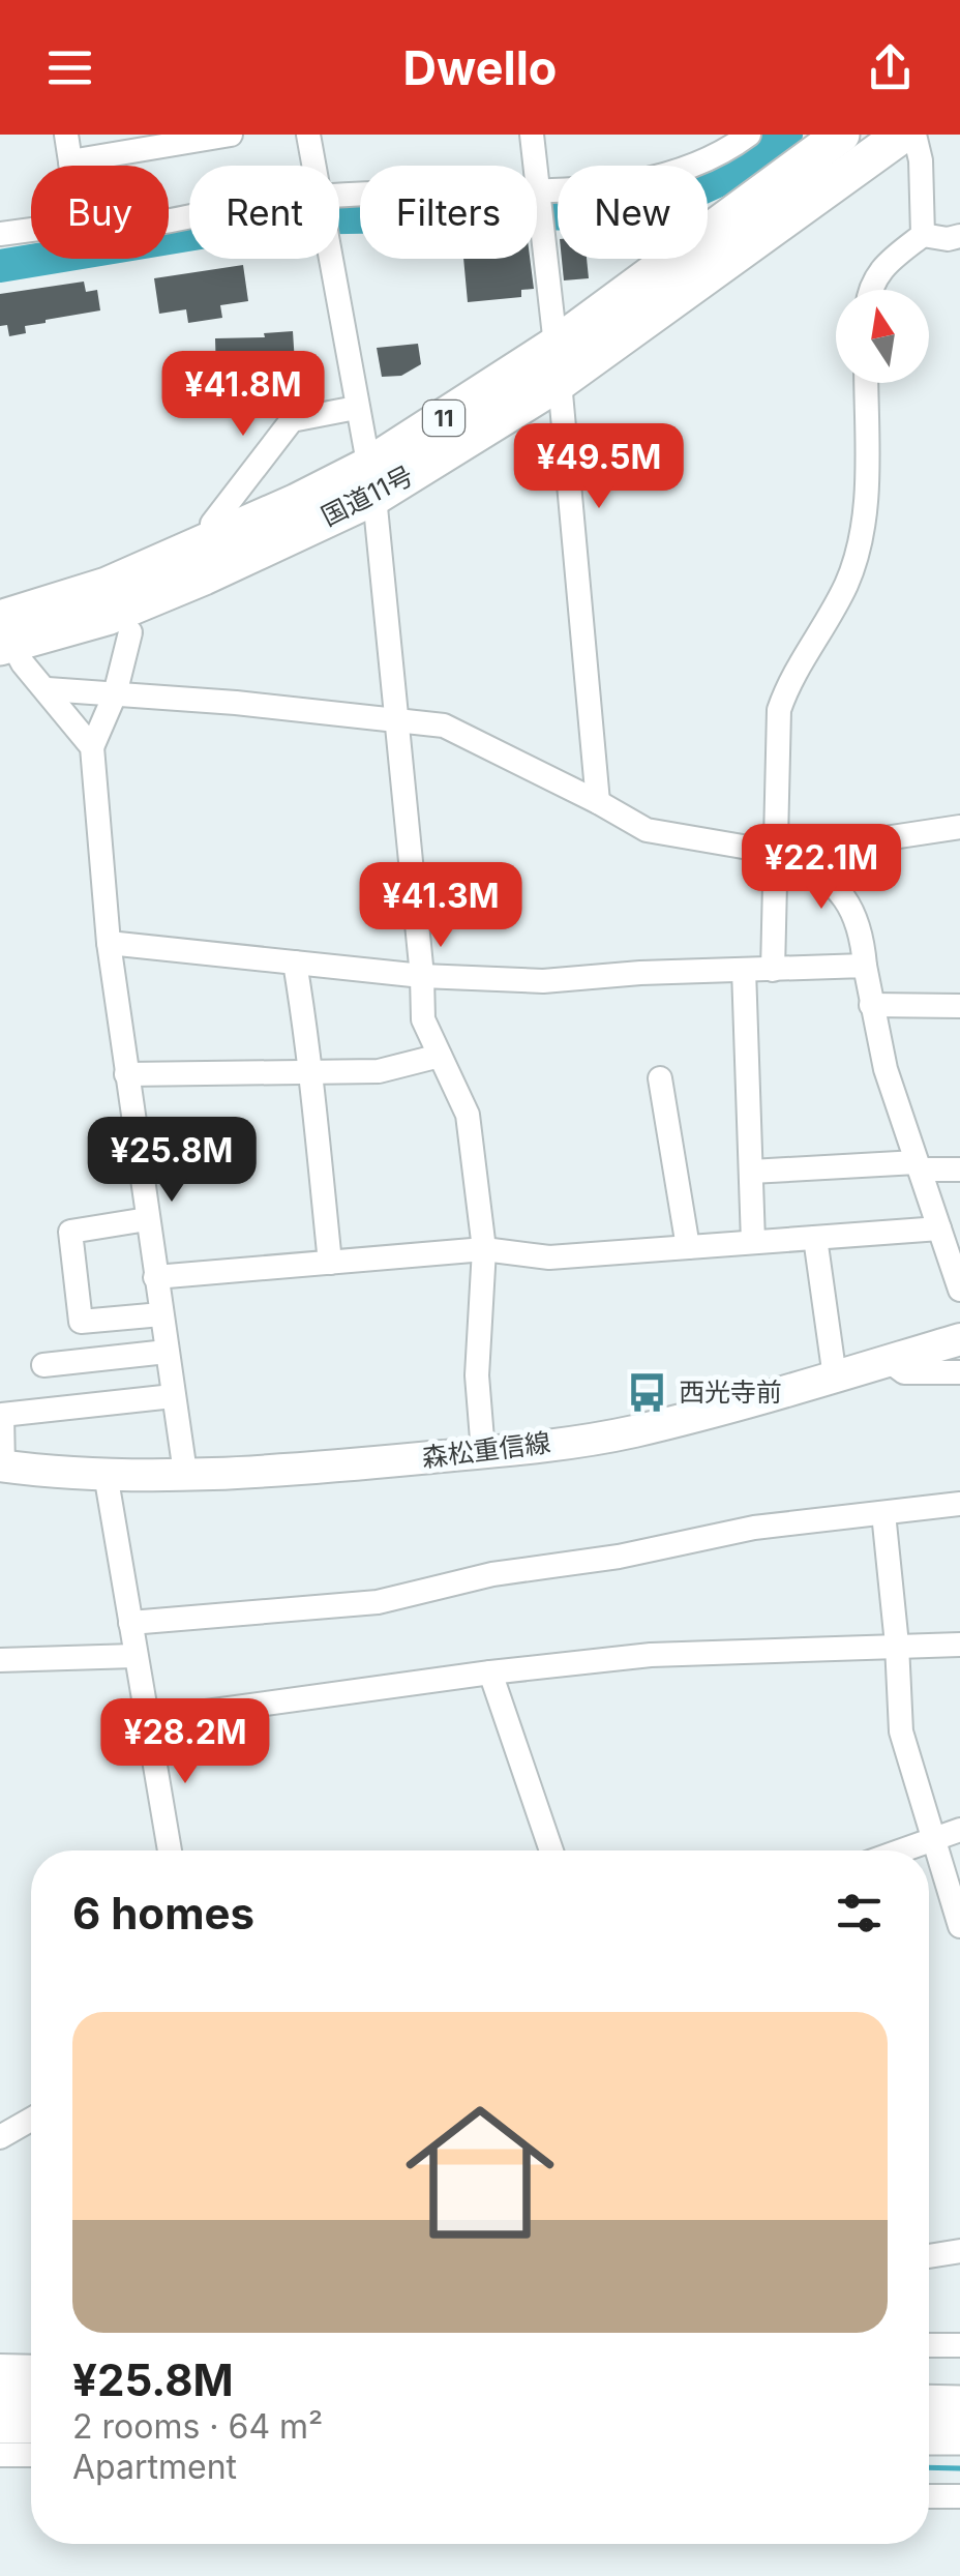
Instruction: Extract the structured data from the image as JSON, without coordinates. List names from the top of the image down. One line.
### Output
{"streets":{"highway":["11","国道11号"],"main road":["森松重信線"]},"places":{"bus stop":["西光寺前"]},"north":"top","page":{"header":"Dwello","chip":["Buy","Rent","Filters","New"],"price":["¥41.8M","¥49.5M","¥22.1M","¥41.3M","¥25.8M","¥28.2M"],"heading":"6 homes","list":[{"name":"¥25.8M","note":"2 rooms · 64 m² · Apartment"}]}}
